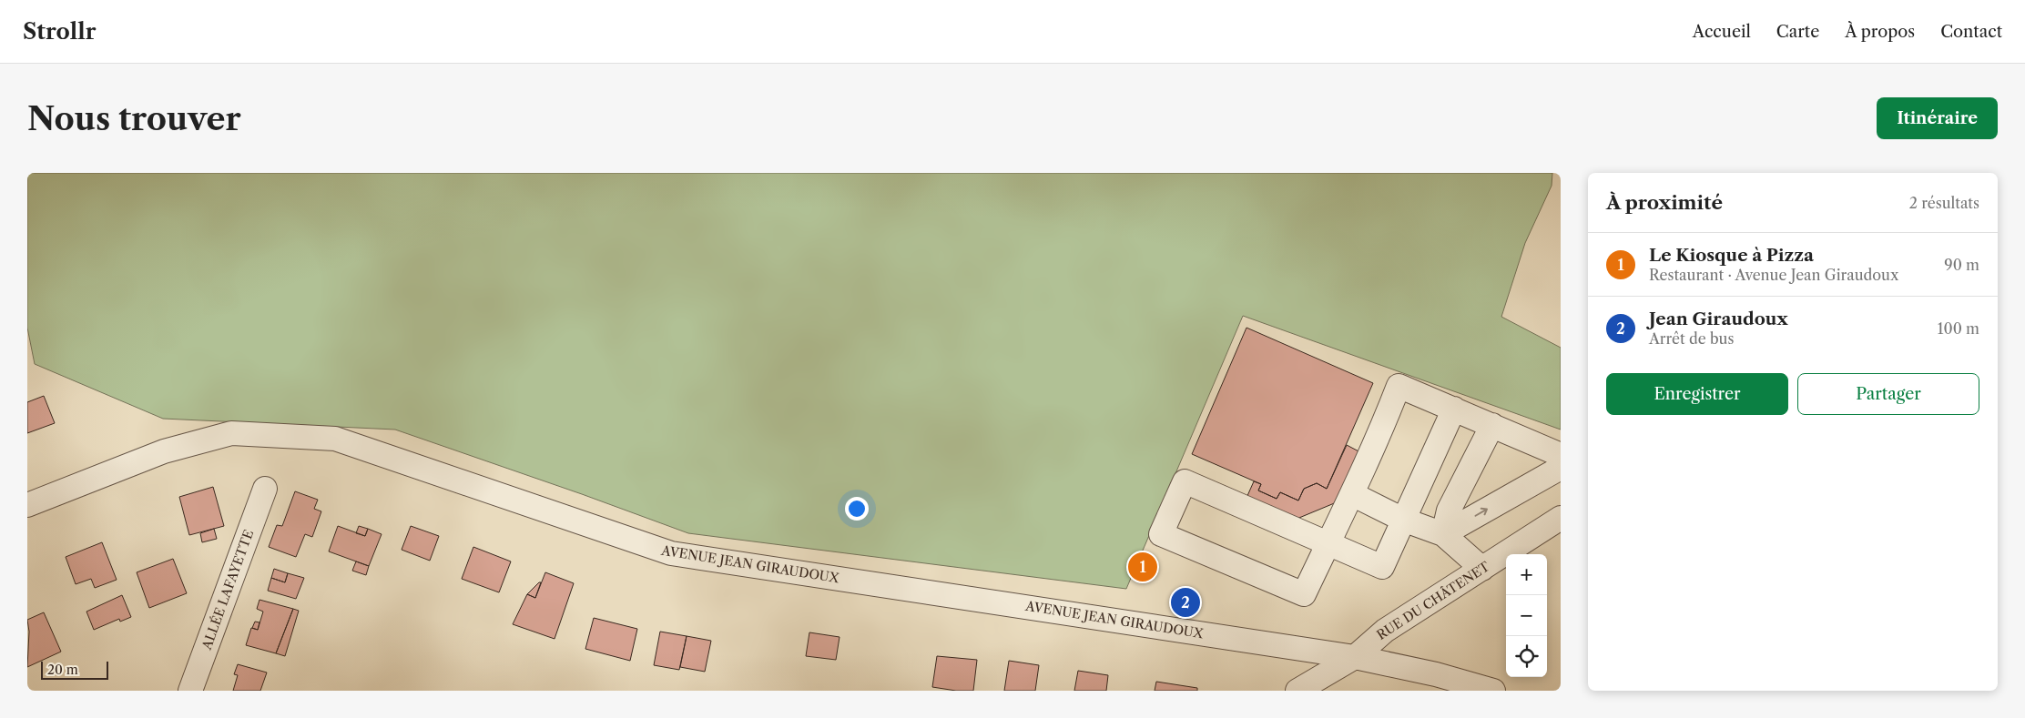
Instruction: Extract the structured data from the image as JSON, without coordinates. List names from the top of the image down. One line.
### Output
{"streets":{"street":["AVENUE JEAN GIRAUDOUX","ALLÉE LAFAYETTE","RUE DU CHÂTENET"]},"crossings":[["AVENUE JEAN GIRAUDOUX","RUE DU CHÂTENET"]],"scale_bar":"20 m","page":{"header":"Strollr","nav":["Accueil","Carte","À propos","Contact"],"buttons":["Itinéraire",["Enregistrer","Partager"]],"title":"Nous trouver","heading":["À proximité","2 résultats"],"list":[{"mark":"1","name":"Le Kiosque à Pizza","note":"Restaurant · Avenue Jean Giraudoux","value":"90 m"},{"mark":"2","name":"Jean Giraudoux","note":"Arrêt de bus","value":"100 m"}],"pins":["1","2"],"map_buttons":["+","−"],"scale":"20 m"}}
